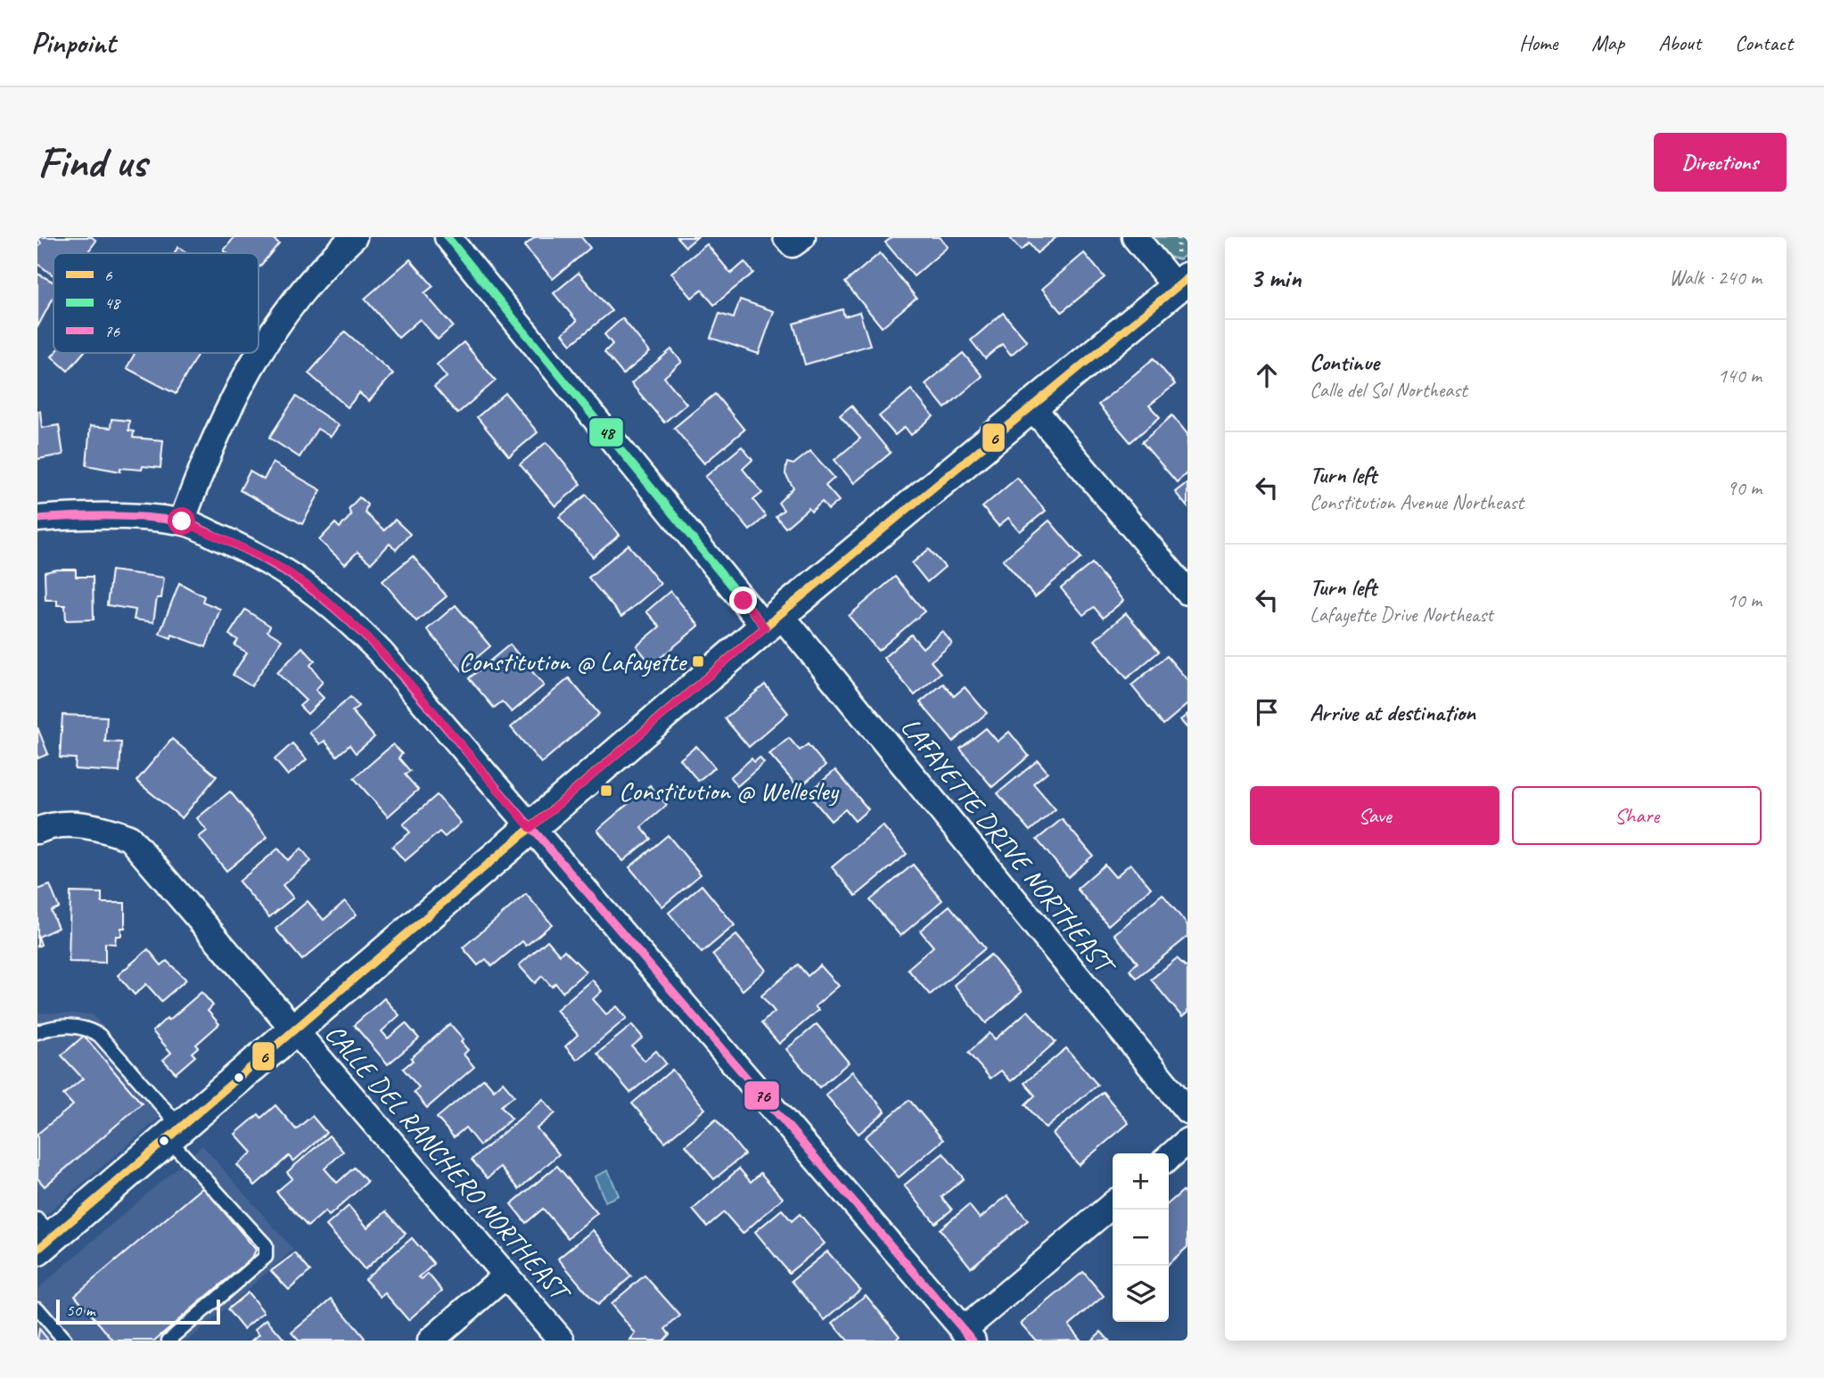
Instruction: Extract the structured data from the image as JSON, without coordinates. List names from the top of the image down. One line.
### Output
{"streets":{"street":["LAFAYETTE DRIVE NORTHEAST","CALLE DEL RANCHERO NORTHEAST"]},"places":{"transit":["Constitution @ Lafayette","Constitution @ Wellesley"]},"lines":["transit line 48","transit line 6","transit line 76"],"legend":["6","48","76"],"scale_bar":"50 m","page":{"header":"Pinpoint","nav":["Home","Map","About","Contact"],"buttons":["Directions",["Save","Share"]],"title":"Find us","heading":["3 min","Walk · 240 m"],"list":[["Continue","Calle del Sol Northeast","140 m"],["Turn left","Constitution Avenue Northeast","90 m"],["Turn left","Lafayette Drive Northeast","10 m"],"Arrive at destination"],"map_buttons":["+","−"],"scale":"50 m"}}
